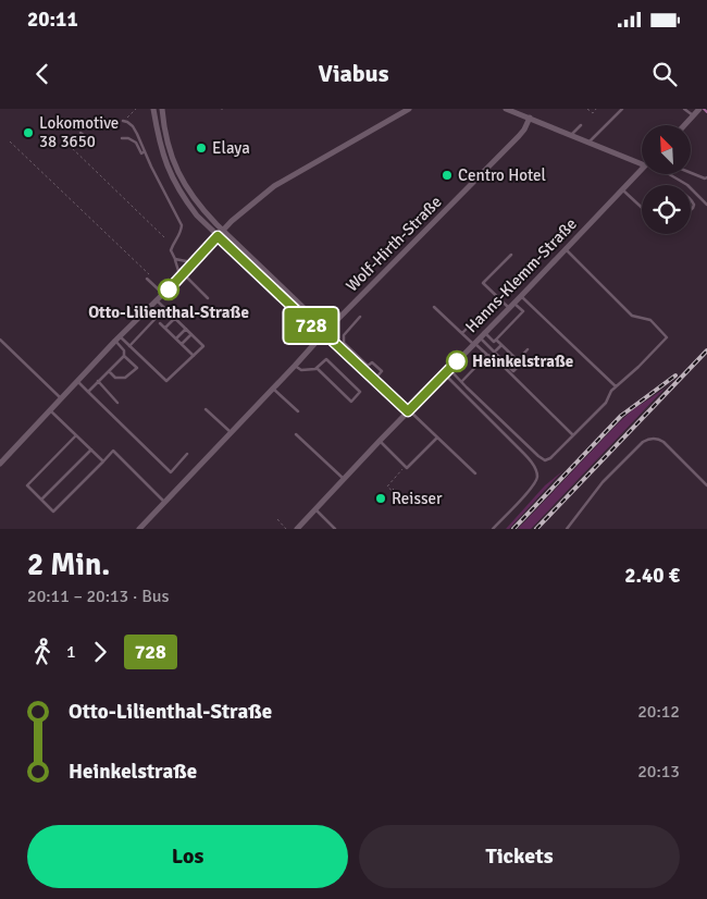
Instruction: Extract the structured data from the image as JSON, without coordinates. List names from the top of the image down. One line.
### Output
{"streets":{"street":["Wolf-Hirth-Straße","Hanns-Klemm-Straße"]},"places":["Lokomotive 38 3650","Elaya","Centro Hotel","Otto-Lilienthal-Straße","Heinkelstraße","Reisser"],"lines":["bus line 728"],"north":"top left","page":{"status":"20:11","header":"Viabus","on_map":"728","heading":["2 Min.","20:11 – 20:13 · Bus","2.40 €"],"legs":["1","728"],"list":[{"name":"Otto-Lilienthal-Straße","value":"20:12"},{"name":"Heinkelstraße","value":"20:13"}],"buttons":["Los","Tickets"]}}
